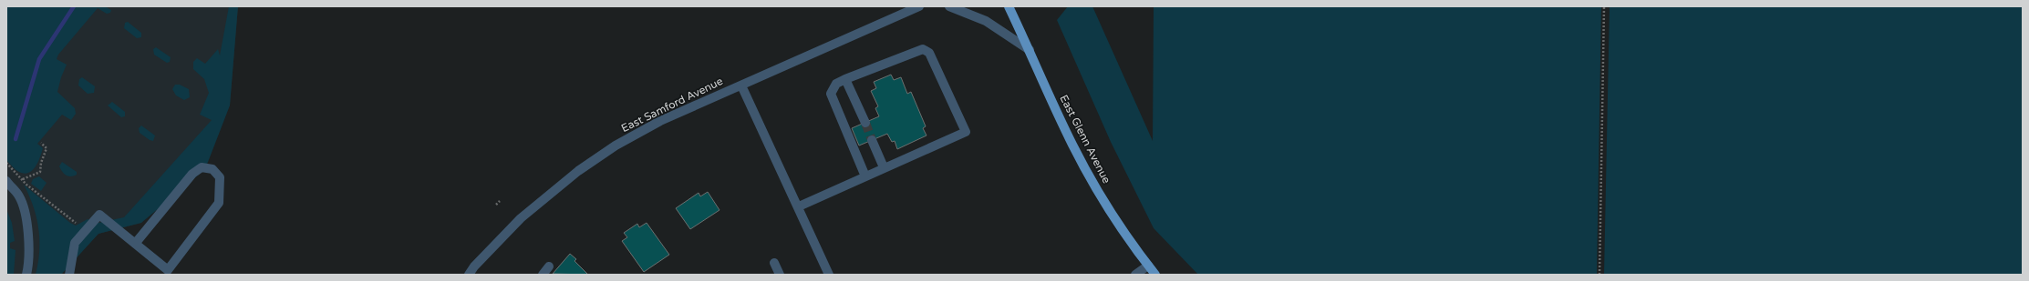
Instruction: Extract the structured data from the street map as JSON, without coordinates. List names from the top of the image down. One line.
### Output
{"streets":{"main road":["East Glenn Avenue"],"street":["East Samford Avenue"]}}
